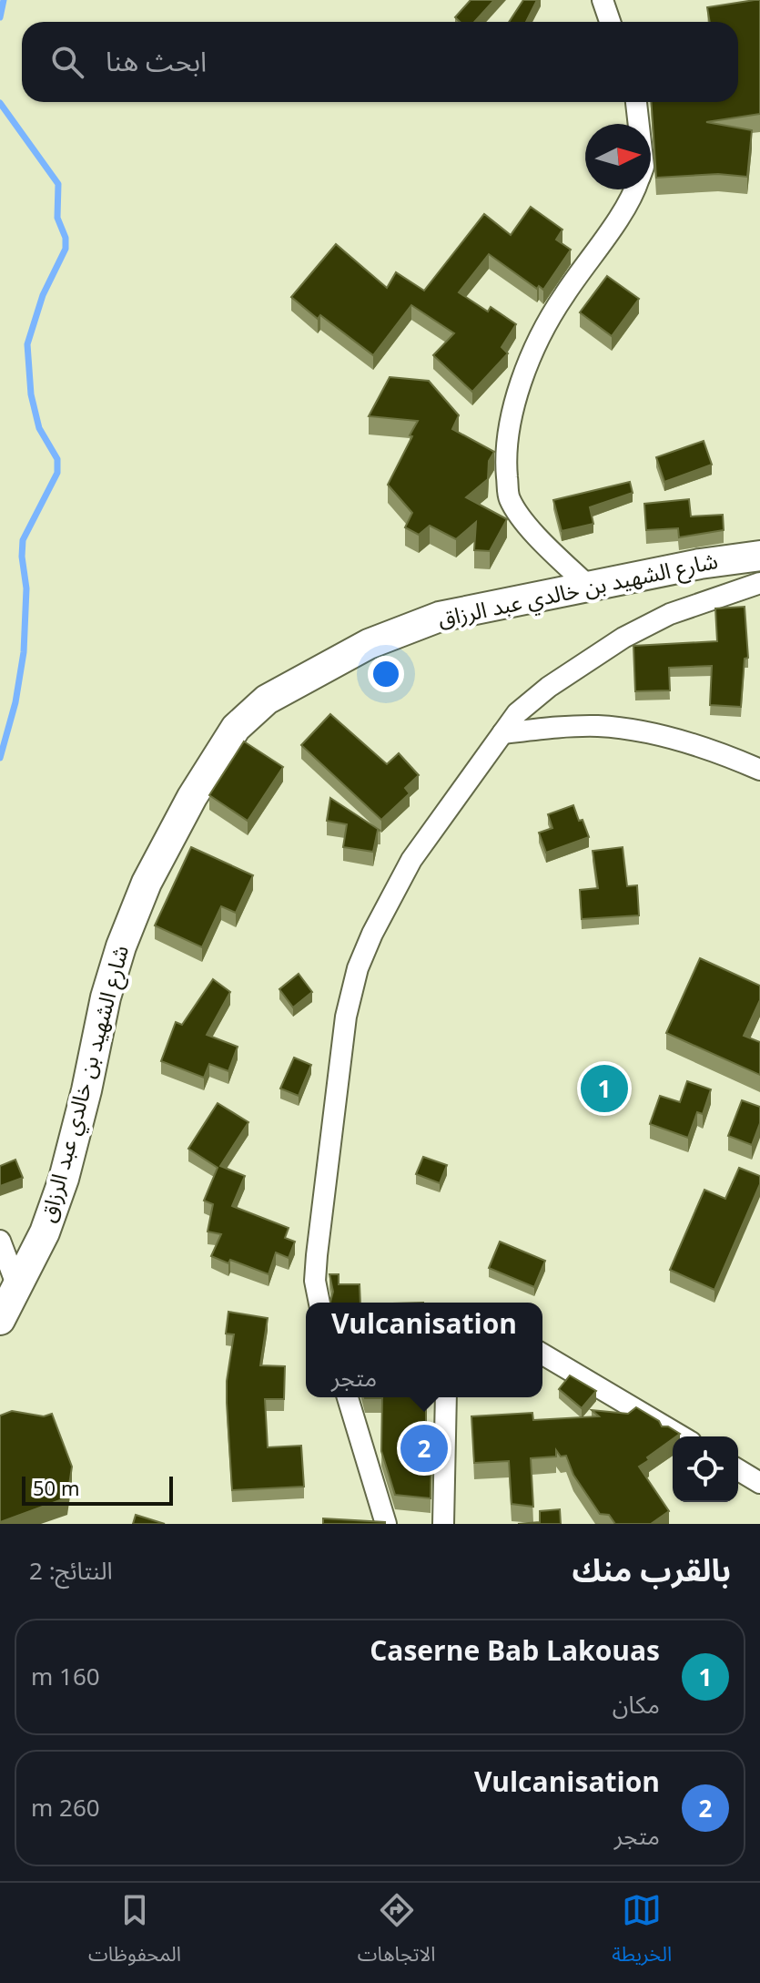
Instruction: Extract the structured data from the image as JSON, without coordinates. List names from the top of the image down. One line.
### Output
{"streets":{"main road":["شارع الشهيد بن خالدي عبد الرزاق"]},"scale_bar":"50 m","north":"right","page":{"search":"ابحث هنا","pins":["1","2"],"popup":["Vulcanisation","متجر"],"scale":"50 m","heading":["بالقرب منك","النتائج: 2"],"list":[{"mark":"1","name":"Caserne Bab Lakouas","note":"مكان","value":"160 m"},{"mark":"2","name":"Vulcanisation","note":"متجر","value":"260 m"}],"nav":["الخريطة","الاتجاهات","المحفوظات"]}}
